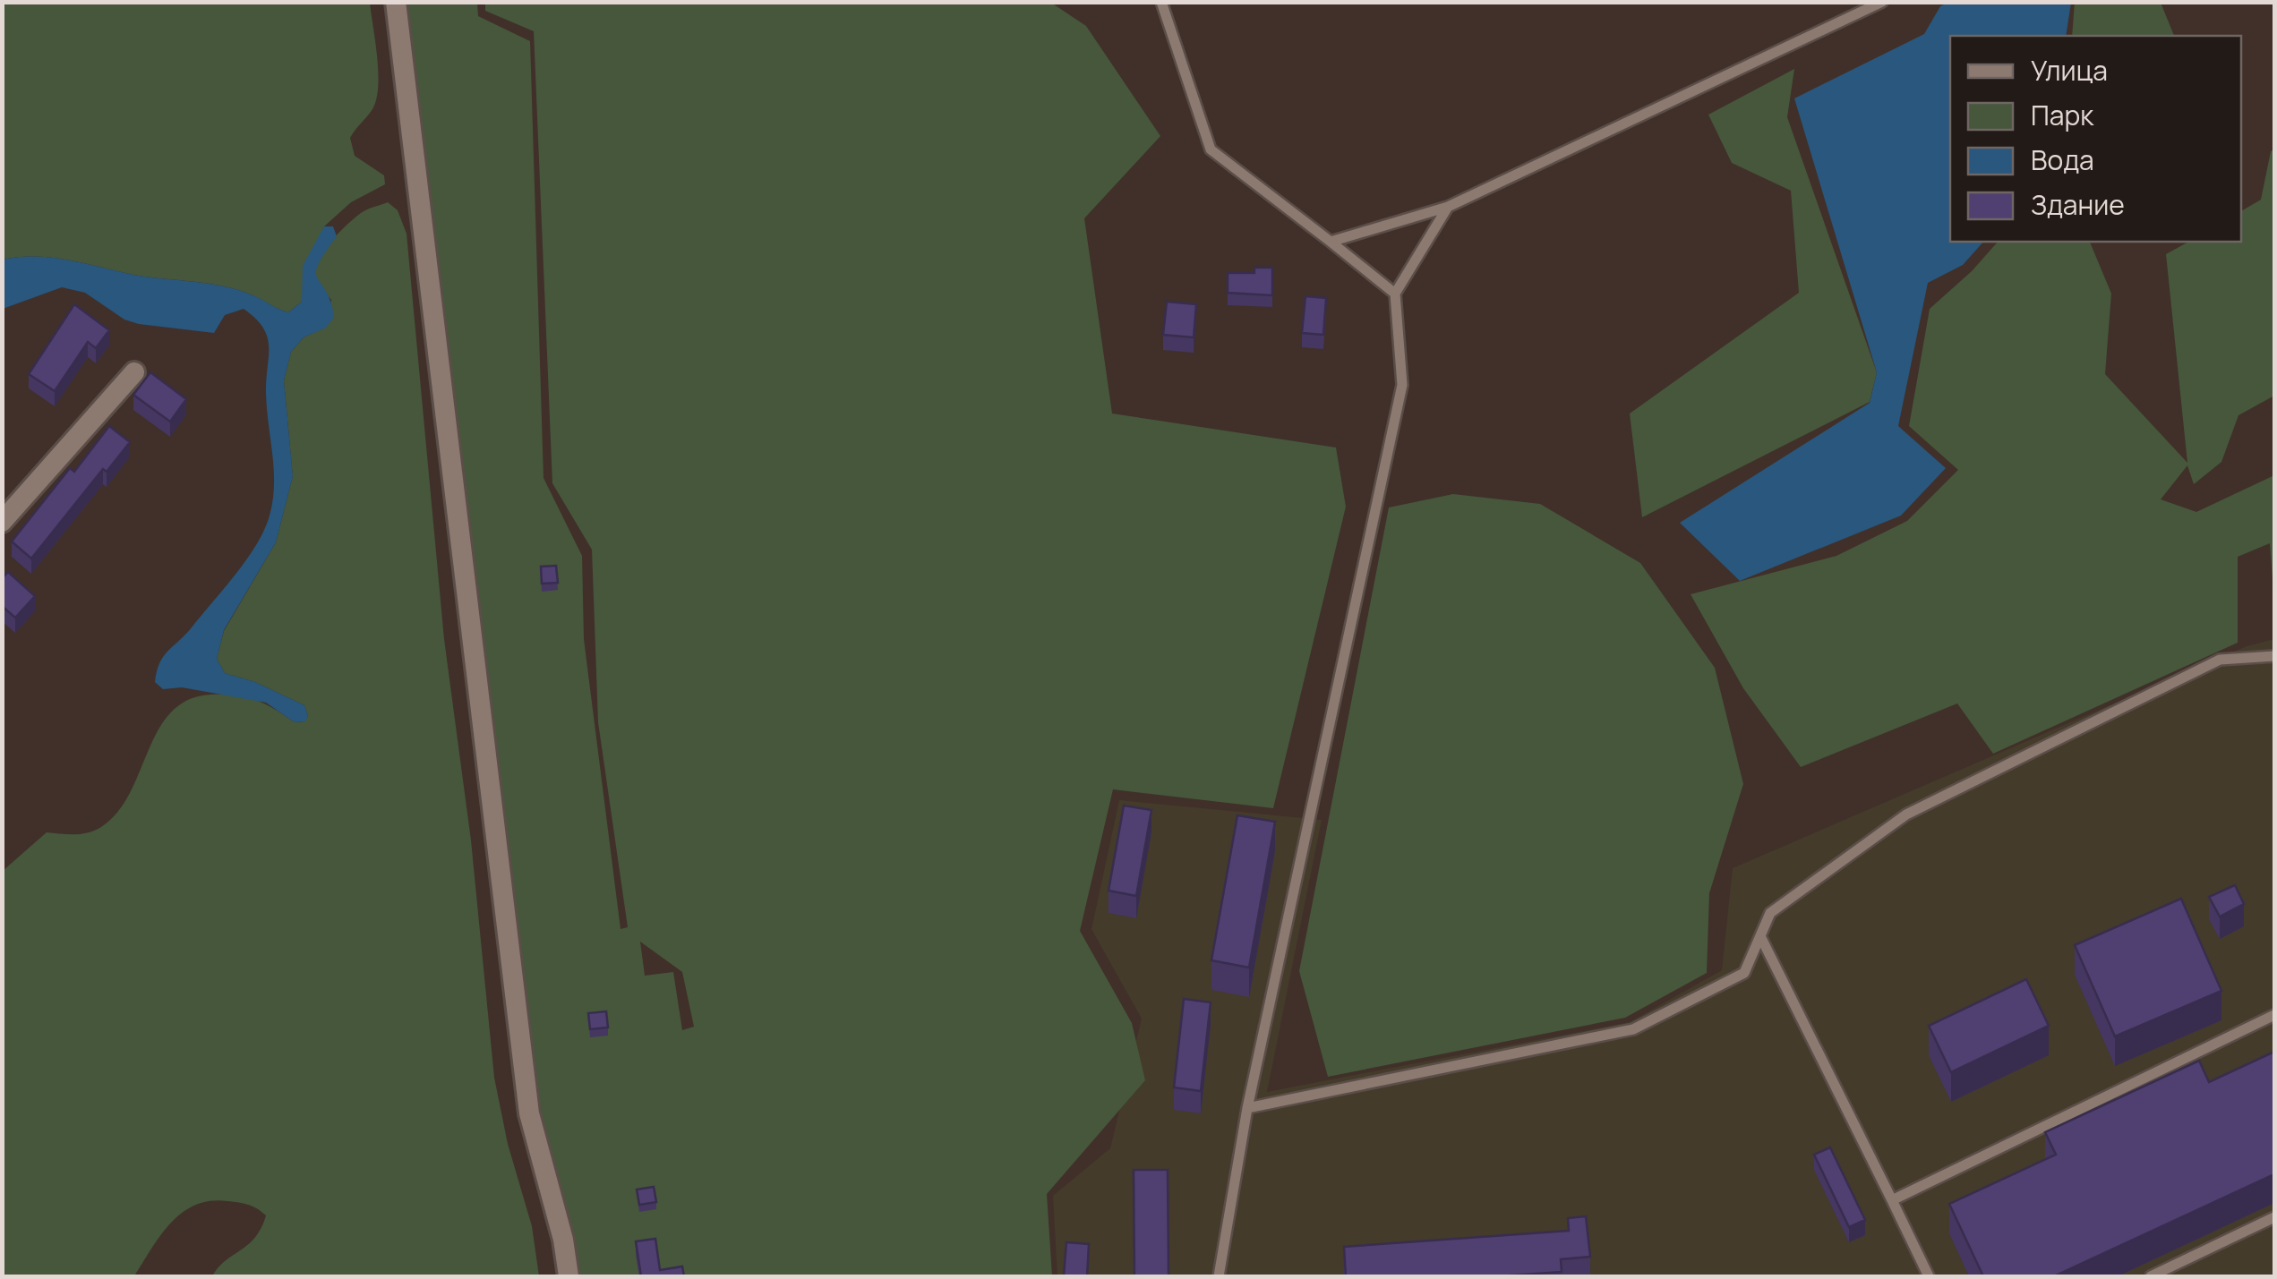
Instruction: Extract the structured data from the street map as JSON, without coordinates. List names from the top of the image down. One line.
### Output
{"legend":["Улица","Парк","Вода","Здание"]}
